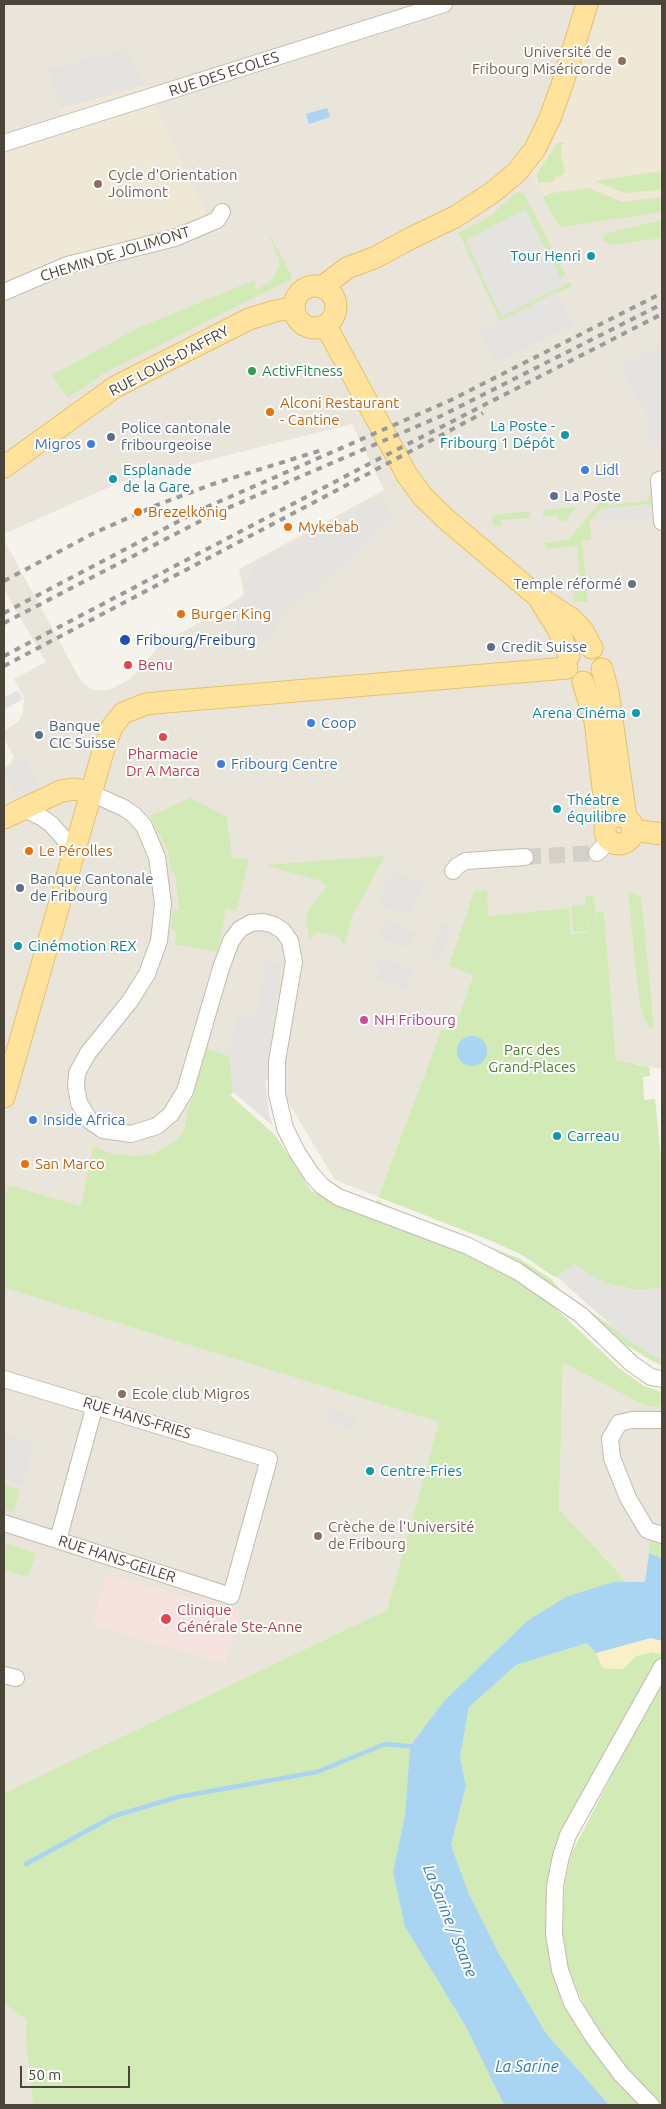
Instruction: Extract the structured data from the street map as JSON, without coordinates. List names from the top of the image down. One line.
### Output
{"streets":{"main road":["RUE LOUIS-D'AFFRY"],"street":["RUE DES ECOLES","CHEMIN DE JOLIMONT","RUE HANS-FRIES","RUE HANS-GEILER"]},"crossings":[["RUE HANS-FRIES","RUE HANS-GEILER"]],"water":["La Sarine / Saane","La Sarine"],"parks":["Parc des Grand-Places"],"places":["Université de Fribourg Miséricorde","Cycle d'Orientation Jolimont","Tour Henri","ActivFitness","Alconi Restaurant - Cantine","La Poste - Fribourg 1 Dépôt","Police cantonale fribourgeoise","Migros","Lidl","Esplanade de la Gare","La Poste","Brezelkönig","Mykebab","Temple réformé","Burger King","Fribourg/Freiburg","Credit Suisse","Benu","Arena Cinéma","Coop","Banque CIC Suisse","Pharmacie Dr A Marca","Fribourg Centre","Théatre équilibre","Le Pérolles","Banque Cantonale de Fribourg","Cinémotion REX","NH Fribourg","Inside Africa","Carreau","San Marco","Ecole club Migros","Centre-Fries","Crèche de l'Université de Fribourg","Clinique Générale Ste-Anne"],"scale_bar":"50 m"}
